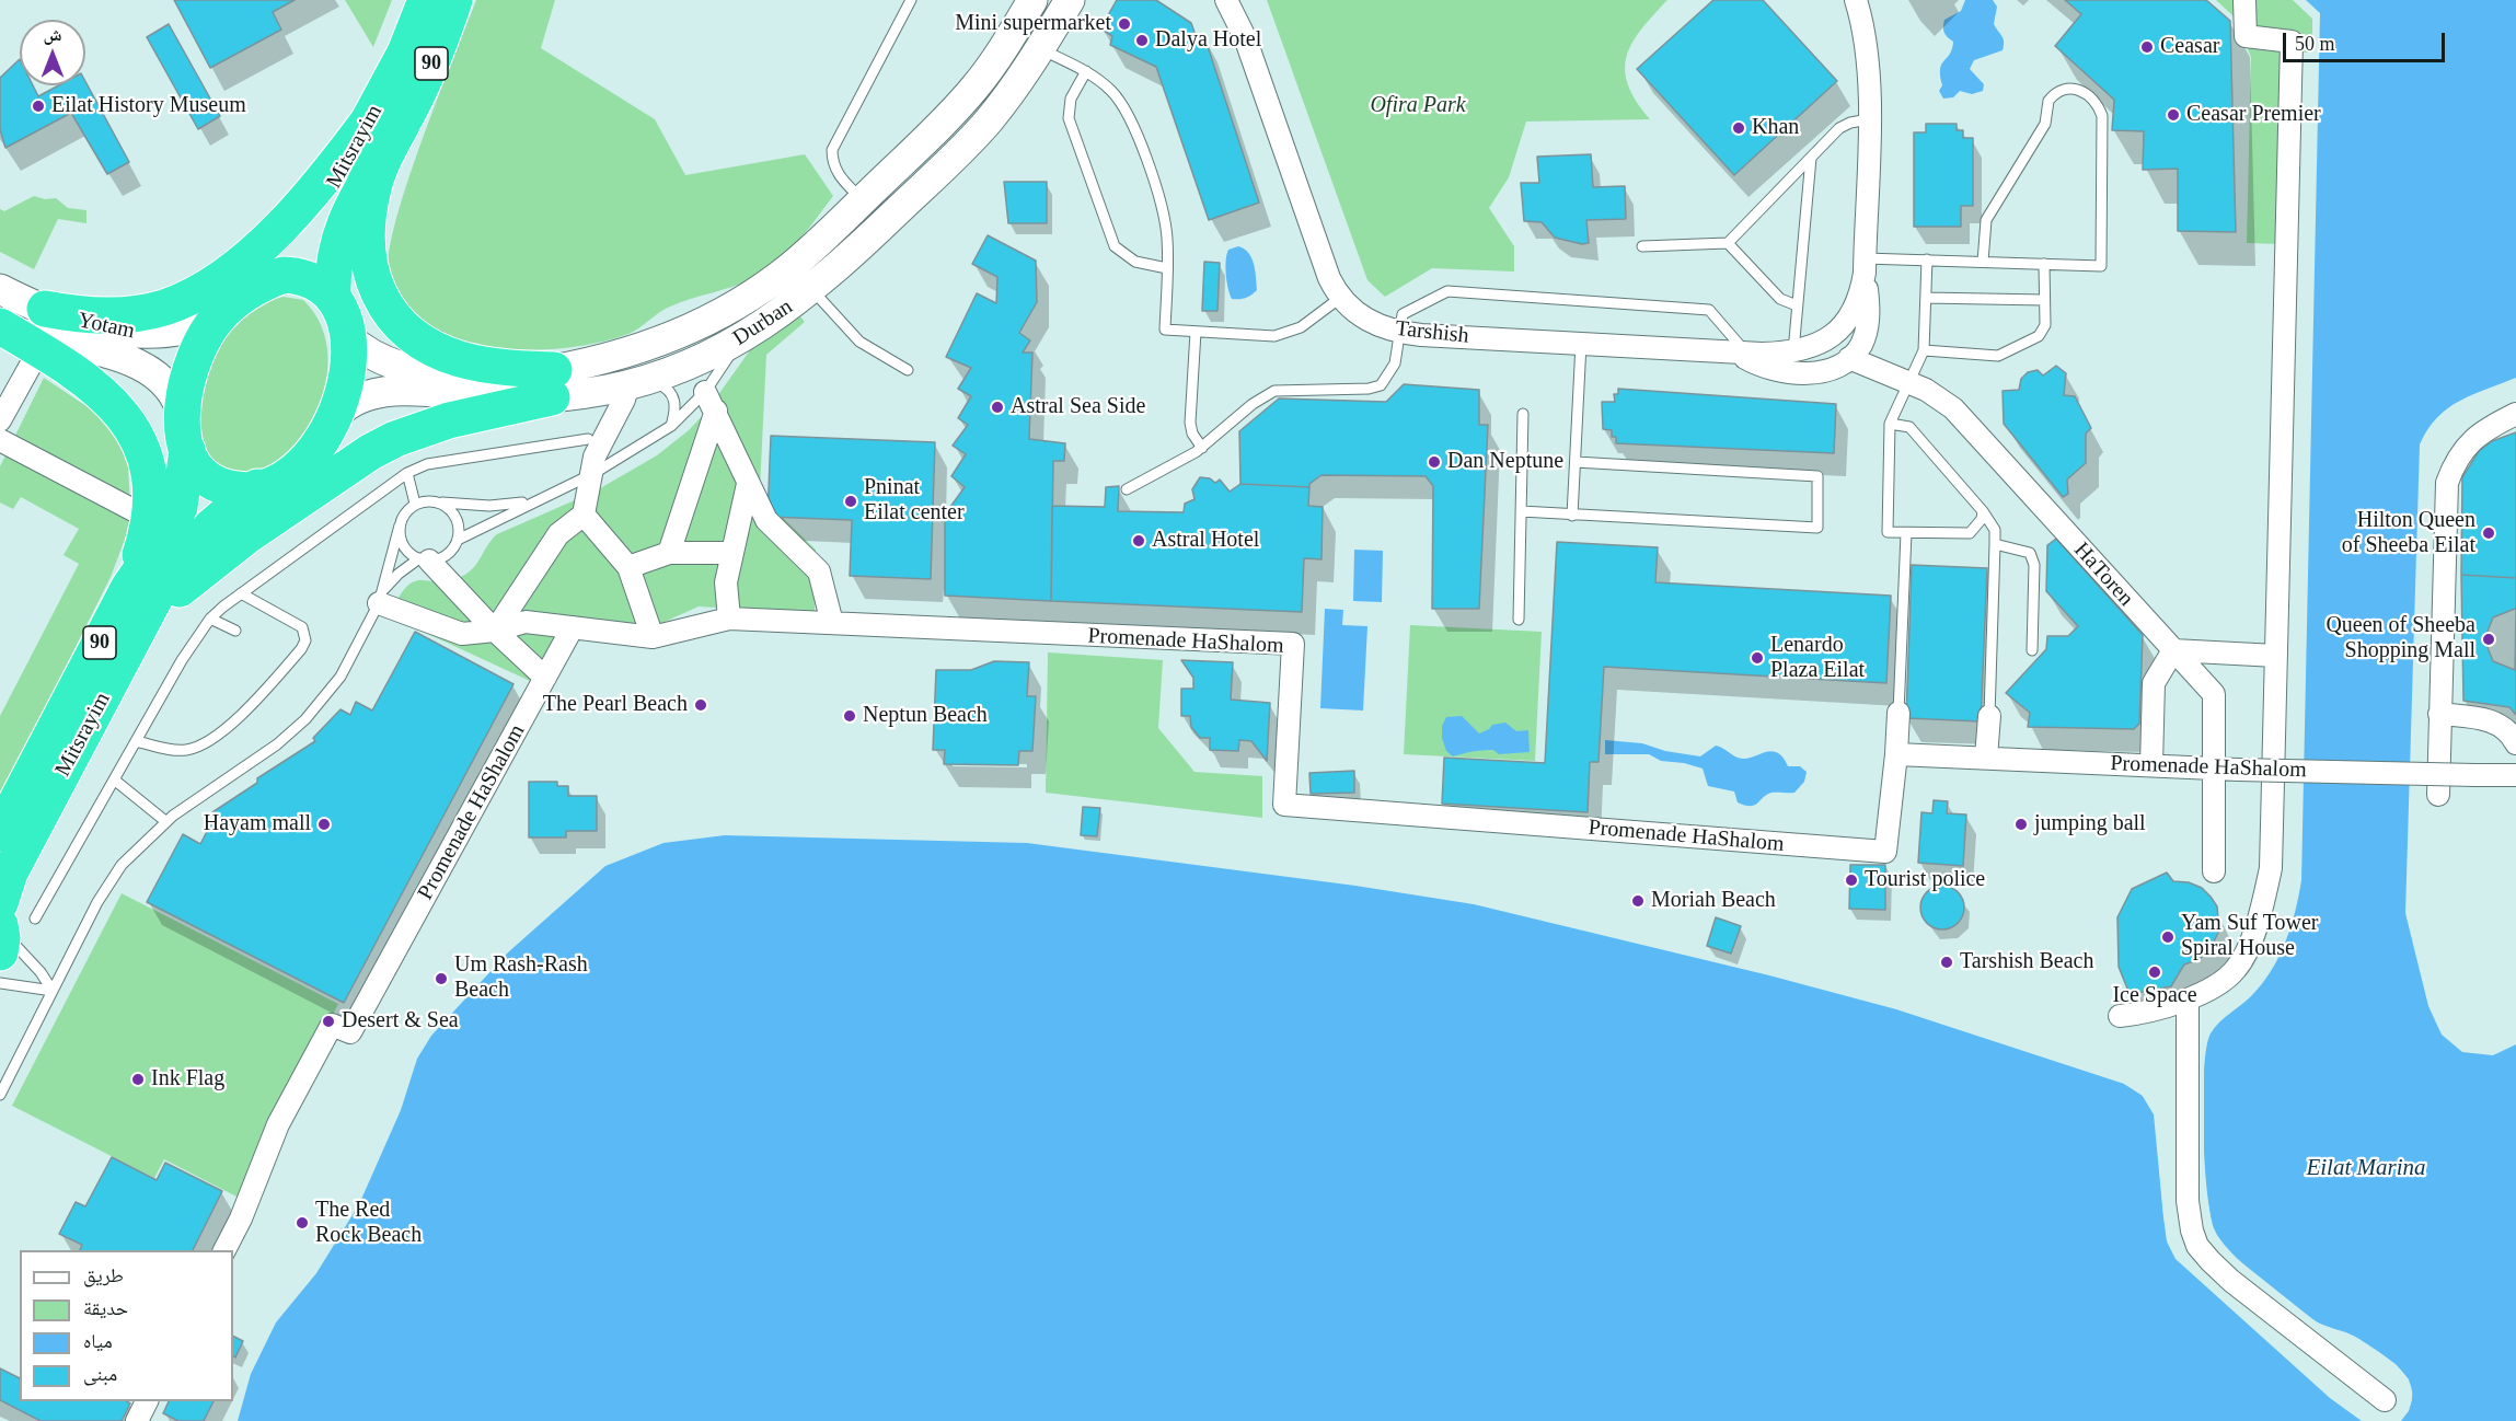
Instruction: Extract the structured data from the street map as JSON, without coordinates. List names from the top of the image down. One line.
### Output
{"streets":{"highway":["90","Mitsrayim"],"street":["Durban","Yotam","Tarshish","HaToren","Promenade HaShalom"]},"crossings":[["90","Mitsrayim"],["90","Durban"],["90","Yotam"],["Mitsrayim","Durban"],["Mitsrayim","Yotam"],["Durban","Yotam"],["Tarshish","HaToren"],["HaToren","Promenade HaShalom"]],"water":["Eilat Marina"],"parks":["Ofira Park"],"places":["Mini supermarket","Dalya Hotel","Ceasar","Eilat History Museum","Ceasar Premier","Khan","Astral Sea Side","Dan Neptune","Pninat Eilat center","Hilton Queen of Sheeba Eilat","Astral Hotel","Queen of Sheeba Shopping Mall","Lenardo Plaza Eilat","The Pearl Beach","Neptun Beach","Hayam mall","jumping ball","Tourist police","Moriah Beach","Yam Suf Tower Spiral House","Tarshish Beach","Ice Space","Um Rash-Rash Beach","Desert & Sea","Ink Flag","The Red Rock Beach"],"legend":["طريق","حديقة","مياه","مبنى"],"scale_bar":"50 m","north":"top"}
